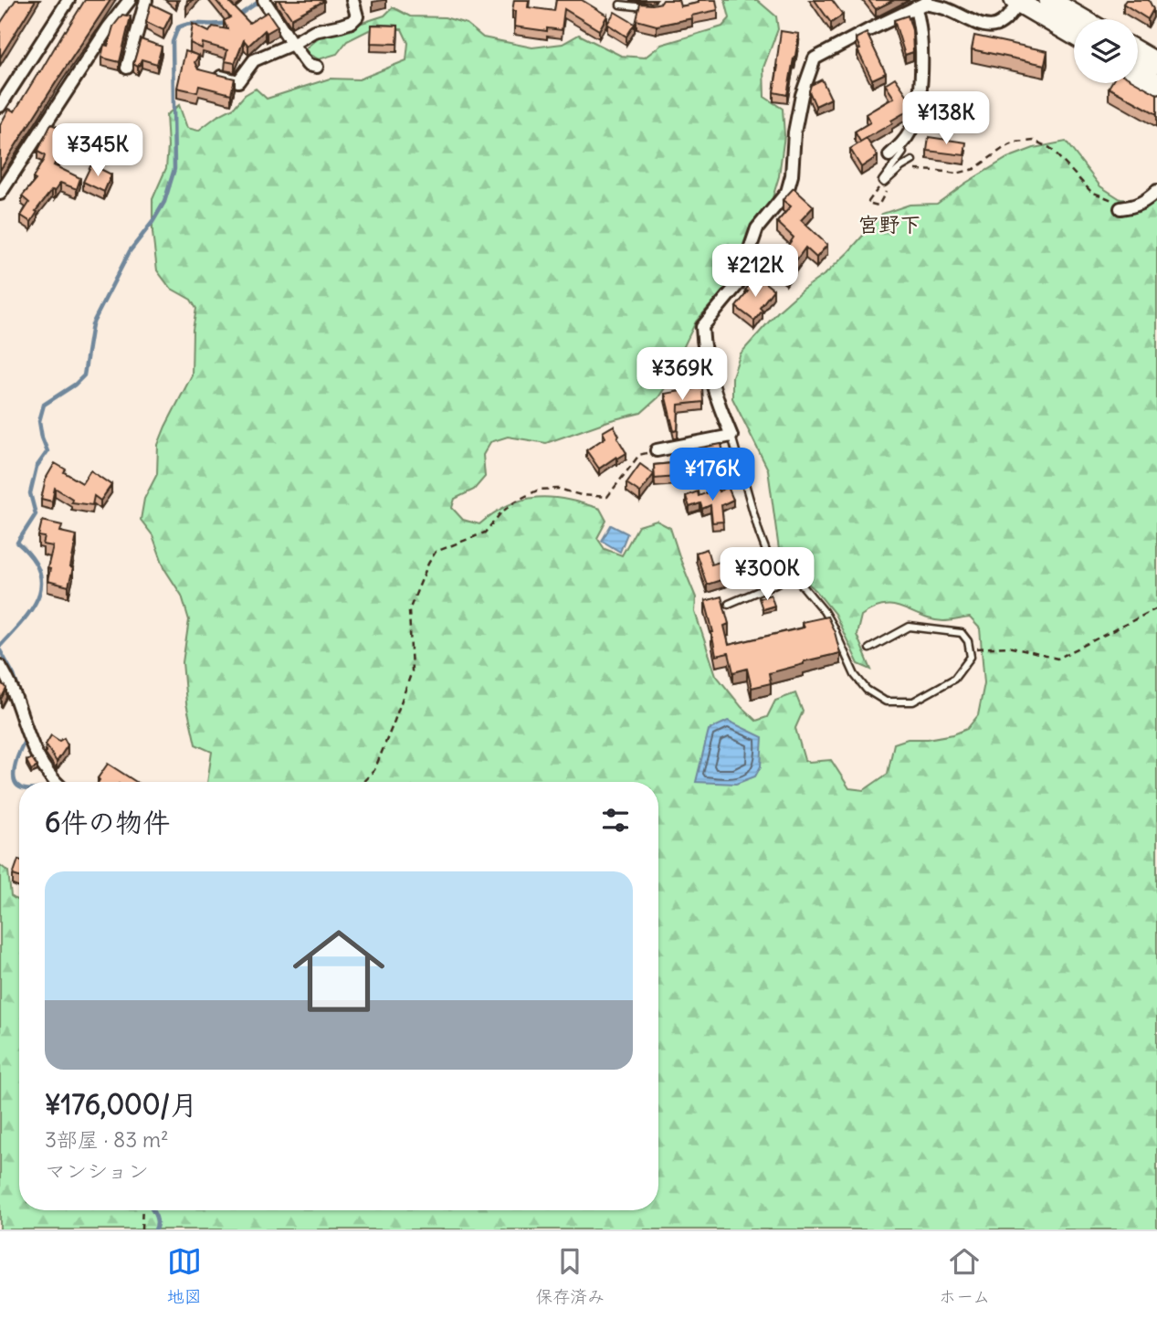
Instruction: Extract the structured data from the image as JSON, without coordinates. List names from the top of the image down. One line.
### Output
{"districts":["宮野下"],"page":{"price":["¥138K","¥345K","¥212K","¥369K","¥176K","¥300K"],"heading":"6件の物件","list":[{"name":"¥176,000/月","note":"3部屋 · 83 m² · マンション"}],"tabs":["地図","保存済み","ホーム"]}}
